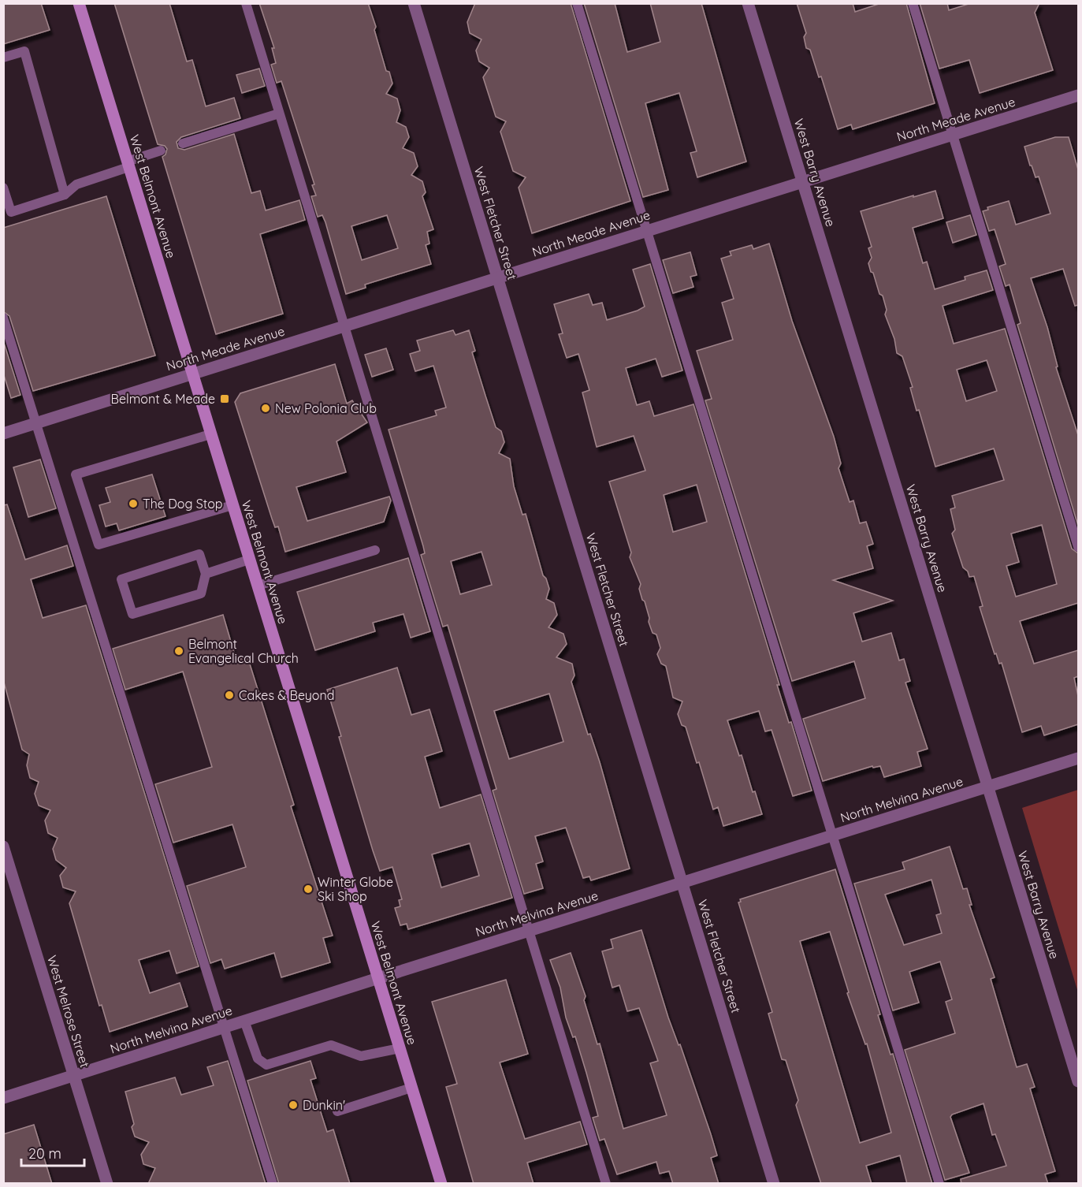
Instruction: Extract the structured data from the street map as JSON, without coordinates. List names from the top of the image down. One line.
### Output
{"streets":{"main road":["West Belmont Avenue"],"street":["North Meade Avenue","West Barry Avenue","West Fletcher Street","North Melvina Avenue","West Melrose Street"]},"crossings":[["North Meade Avenue","West Barry Avenue"],["North Meade Avenue","West Belmont Avenue"],["North Meade Avenue","West Fletcher Street"],["West Barry Avenue","North Melvina Avenue"],["West Belmont Avenue","North Melvina Avenue"],["West Fletcher Street","North Melvina Avenue"],["North Melvina Avenue","West Melrose Street"]],"places":{"transit":["Belmont & Meade"],"other":["New Polonia Club","The Dog Stop","Belmont Evangelical Church","Cakes & Beyond","Winter Globe Ski Shop","Dunkin'"]},"scale_bar":"20 m"}
